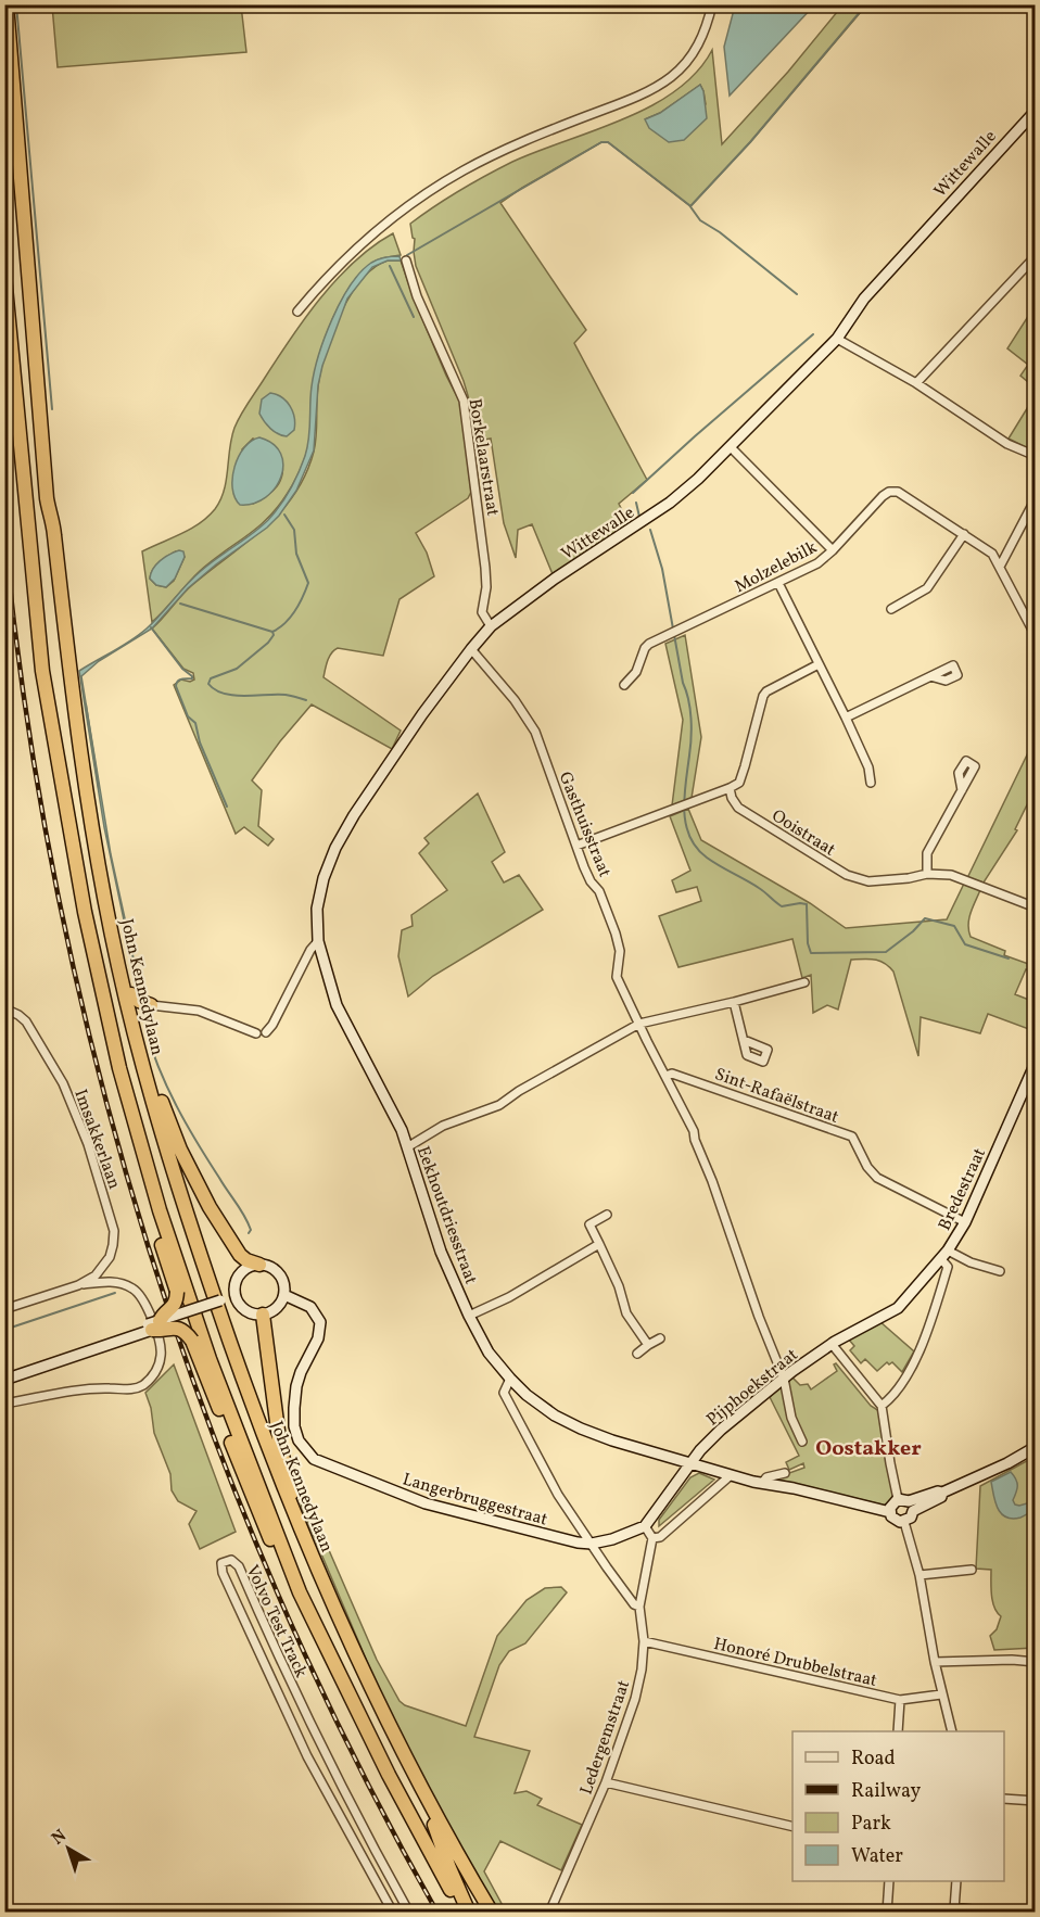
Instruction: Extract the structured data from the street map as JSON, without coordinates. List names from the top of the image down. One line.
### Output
{"streets":{"highway":["John Kennedylaan"],"street":["Wittewalle","Borkelaarstraat","Molzelebilk","Gasthuisstraat","Ooistraat","Sint-Rafaëlstraat","Imsakkerlaan","Bredestraat","Eekhoutdriesstraat","Pijphoekstraat","Langerbruggestraat","Volvo Test Track","Honoré Drubbelstraat","Ledergemstraat"]},"crossings":[["Wittewalle","Borkelaarstraat"],["Wittewalle","Gasthuisstraat"],["Wittewalle","Eekhoutdriesstraat"],["Gasthuisstraat","Sint-Rafaëlstraat"],["Gasthuisstraat","Pijphoekstraat"],["Sint-Rafaëlstraat","Bredestraat"],["Bredestraat","Pijphoekstraat"],["Eekhoutdriesstraat","Pijphoekstraat"],["Honoré Drubbelstraat","Ledergemstraat"]],"districts":["Oostakker"],"legend":["Road","Railway","Park","Water"],"north":"top left"}
